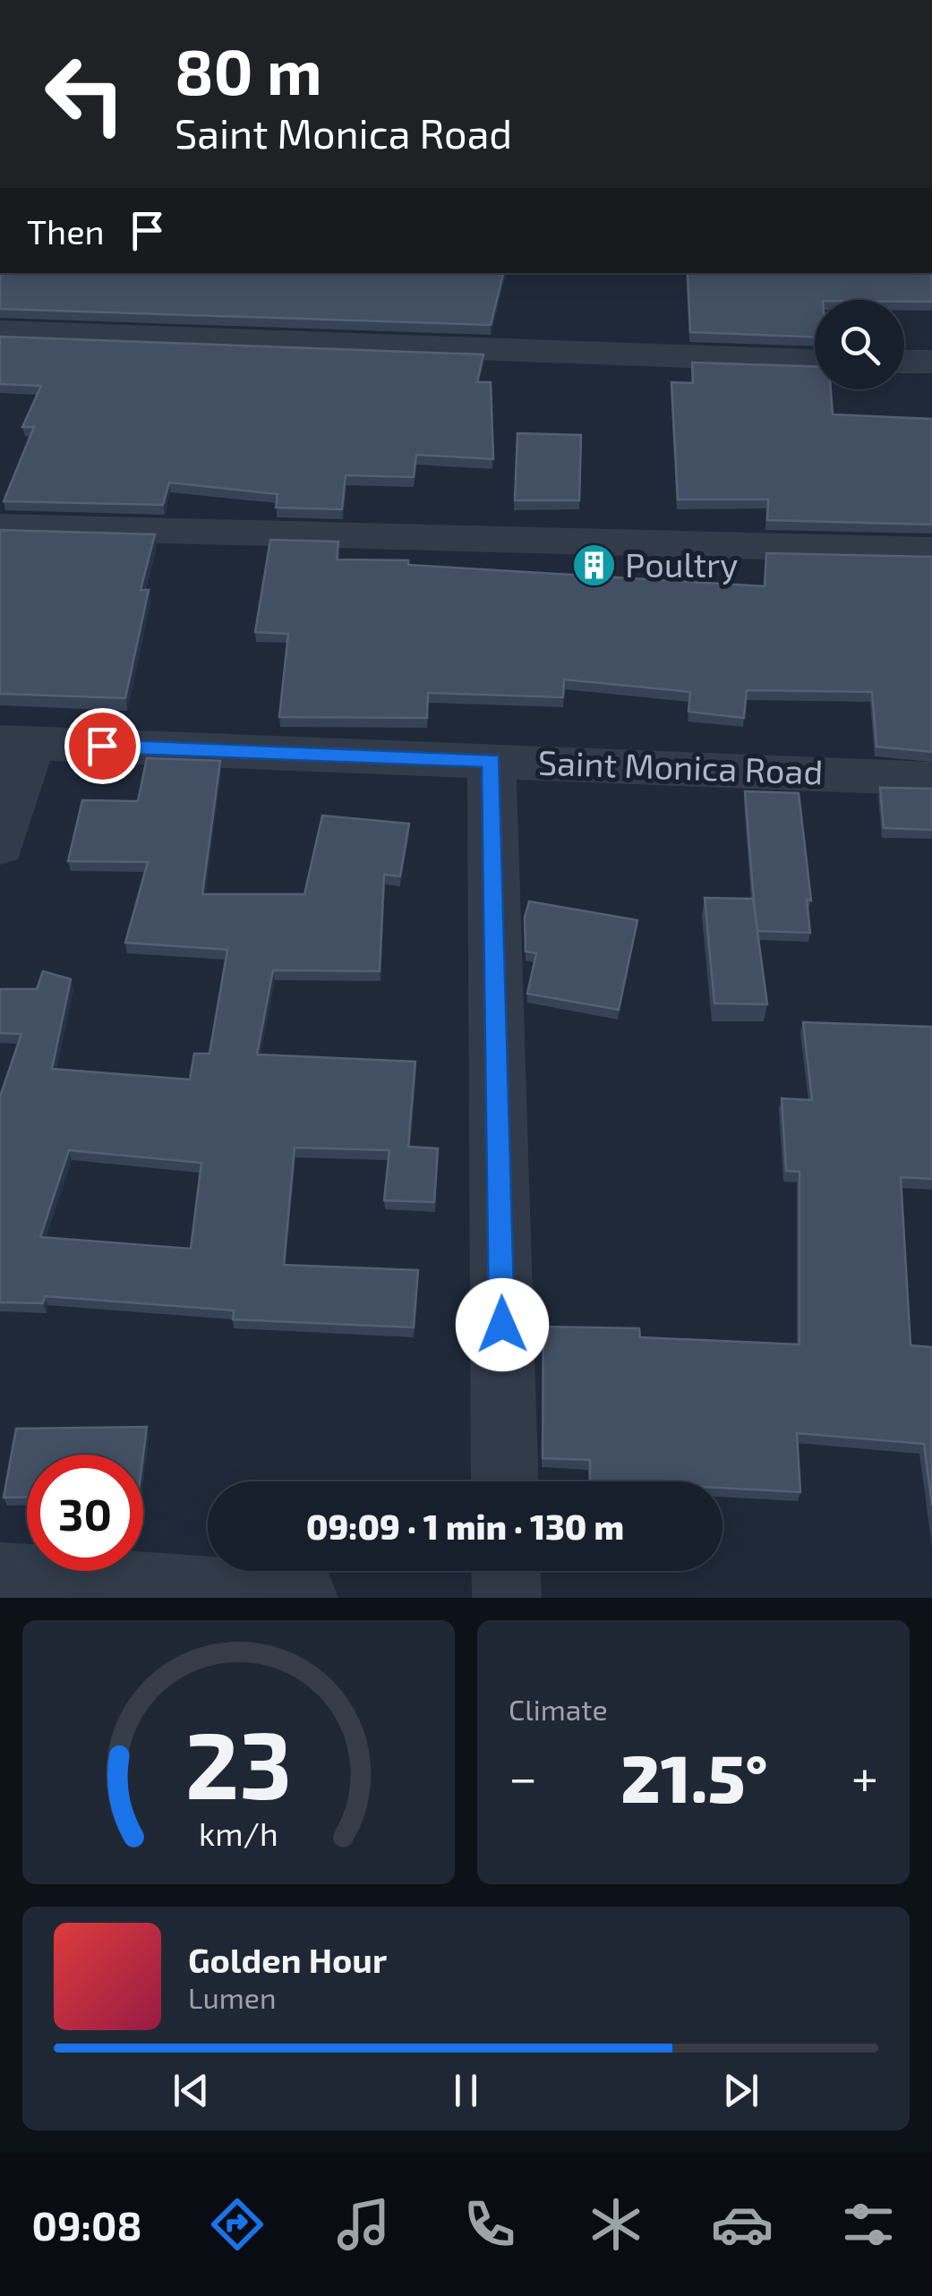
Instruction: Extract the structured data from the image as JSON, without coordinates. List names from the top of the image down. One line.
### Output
{"streets":{"street":["Saint Monica Road"]},"places":{"building":["Poultry"]},"page":{"turn":["80 m","Saint Monica Road"],"then":"Then","limit":"30","trip":"09:09 · 1 min · 130 m","tile":"Climate","heat":["−","21.5°","+"],"song":["Golden Hour","Lumen"],"tabs":"09:08","gauge":["23","km/h"]}}
